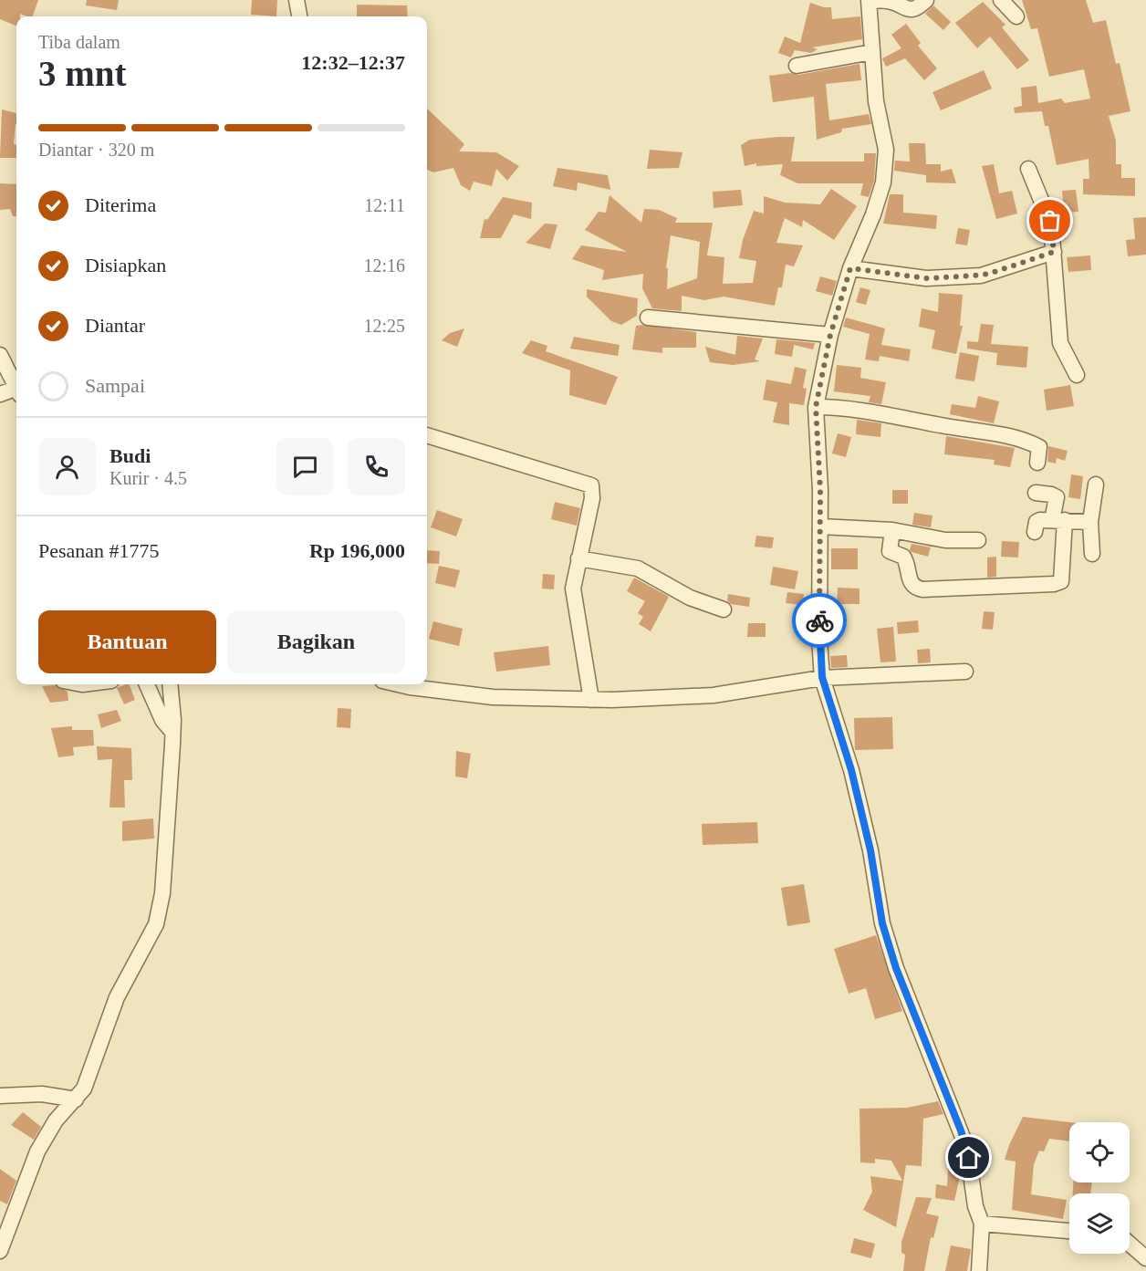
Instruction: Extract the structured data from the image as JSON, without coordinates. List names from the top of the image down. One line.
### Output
{"page":{"heading":["3 mnt","Tiba dalam","12:32–12:37"],"panel":["Budi","Kurir · 4.5","Pesanan #1775","Rp 196,000"],"bar":"Diantar · 320 m","list":[["Diterima","12:11"],["Disiapkan","12:16"],["Diantar","12:25"],"Sampai"],"buttons":["Bantuan","Bagikan"]}}
